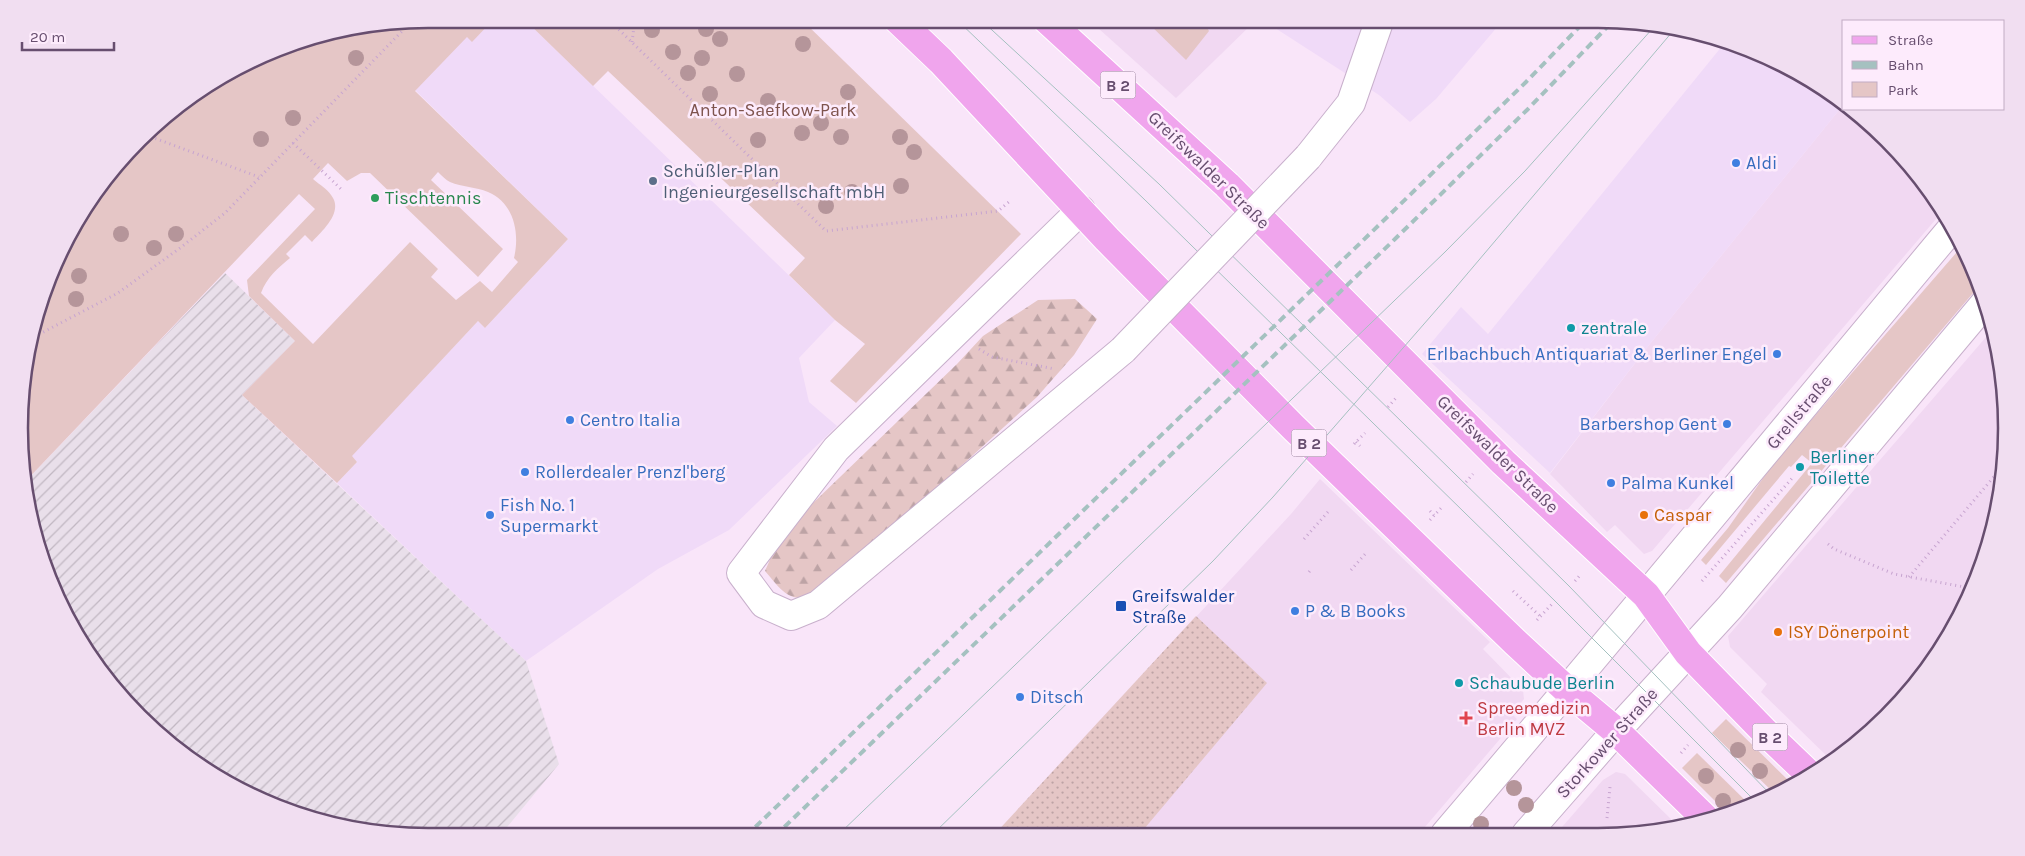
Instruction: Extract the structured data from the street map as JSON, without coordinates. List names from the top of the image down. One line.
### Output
{"streets":{"main road":["B 2","Greifswalder Straße"],"street":["Grellstraße","Storkower Straße"]},"crossings":[["B 2","Storkower Straße"],["Greifswalder Straße","Grellstraße"],["Greifswalder Straße","Storkower Straße"]],"parks":["Anton-Saefkow-Park"],"places":{"other":["Aldi","Schüßler-Plan Ingenieurgesellschaft mbH","Tischtennis","zentrale","Erlbachbuch Antiquariat & Berliner Engel","Centro Italia","Barbershop Gent","Berliner Toilette","Rollerdealer Prenzl'berg","Palma Kunkel","Fish No. 1 Supermarkt","Caspar","P & B Books","ISY Dönerpoint","Schaubude Berlin","Ditsch"],"transit":["Greifswalder Straße"],"health":["Spreemedizin Berlin MVZ"]},"legend":["Straße","Bahn","Park"],"scale_bar":"20 m"}
